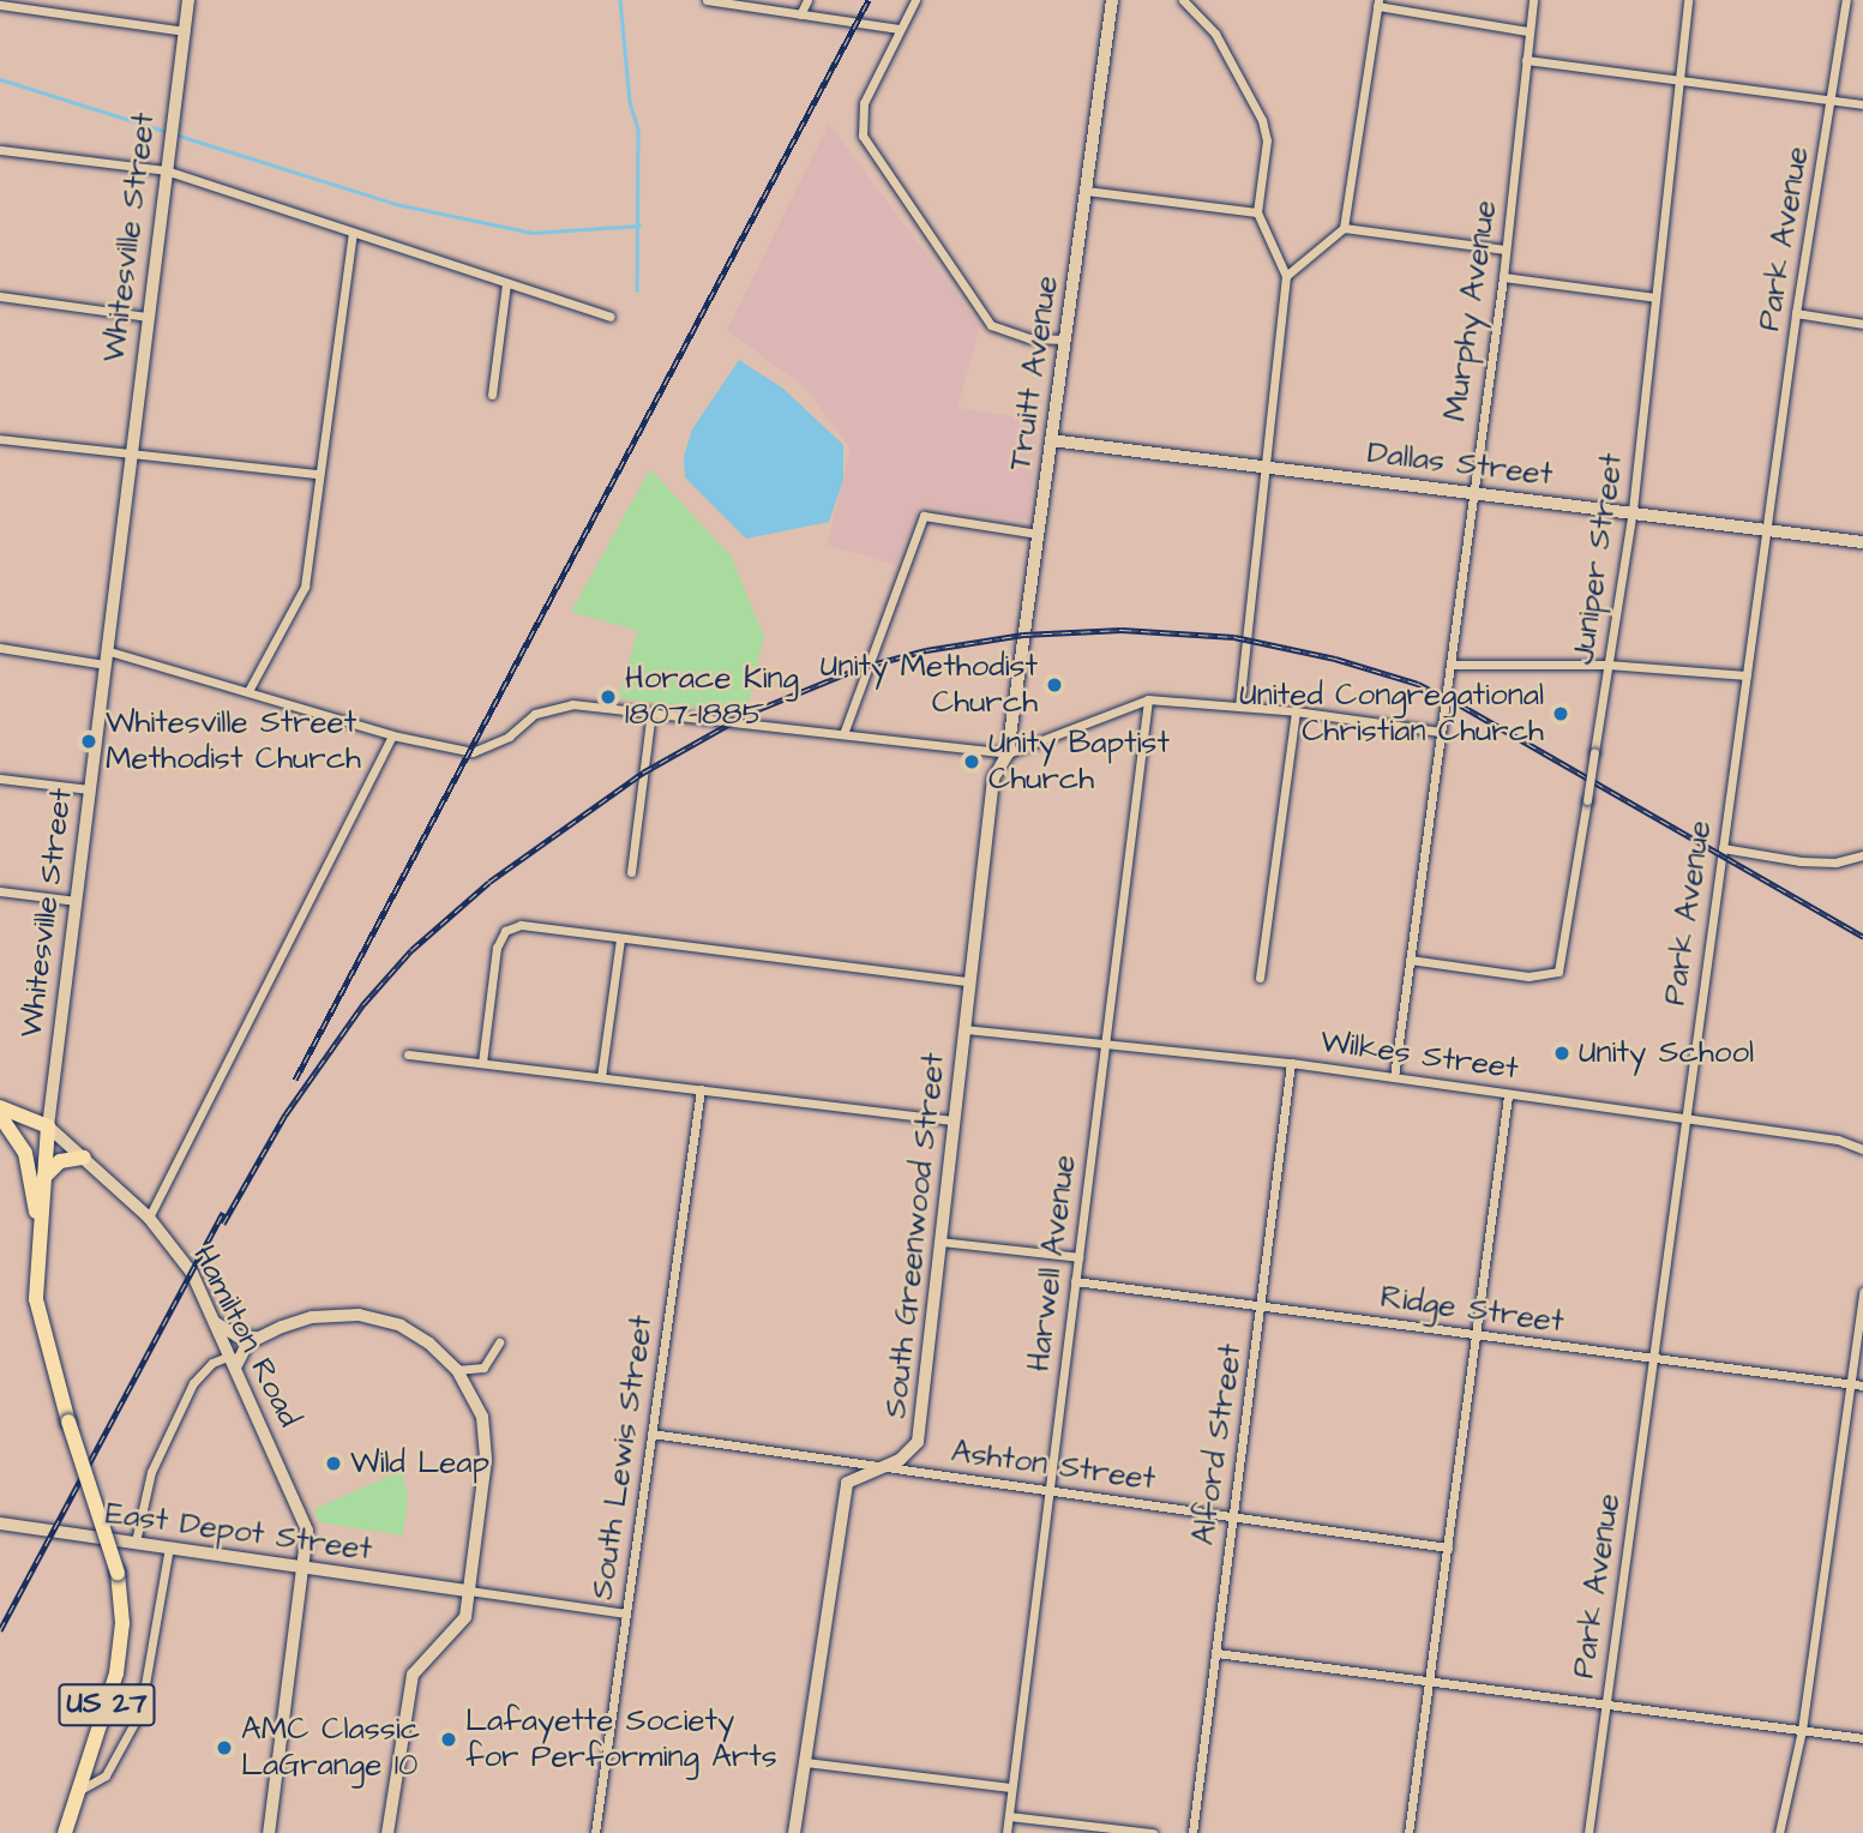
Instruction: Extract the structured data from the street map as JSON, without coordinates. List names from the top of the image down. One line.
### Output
{"streets":{"highway":["Whitesville Street","Hamilton Road","US 27"],"street":["Park Avenue","Murphy Avenue","Truitt Avenue","Dallas Street","Juniper Street","Wilkes Street","South Greenwood Street","Harwell Avenue","Ridge Street","Alford Street","South Lewis Street","Ashton Street","East Depot Street"]},"crossings":[["Whitesville Street","Hamilton Road"],["Whitesville Street","US 27"],["Park Avenue","Dallas Street"],["Park Avenue","Wilkes Street"],["Park Avenue","Ridge Street"],["Murphy Avenue","Dallas Street"],["Murphy Avenue","Juniper Street"],["Murphy Avenue","Wilkes Street"],["Truitt Avenue","Dallas Street"],["Truitt Avenue","South Greenwood Street"],["Dallas Street","Juniper Street"],["Wilkes Street","South Greenwood Street"],["Wilkes Street","Harwell Avenue"],["Wilkes Street","Alford Street"],["South Greenwood Street","Ashton Street"],["Harwell Avenue","Ridge Street"],["Harwell Avenue","Ashton Street"],["Ridge Street","Alford Street"],["Hamilton Road","East Depot Street"],["Alford Street","Ashton Street"],["South Lewis Street","Ashton Street"]],"places":["Unity Methodist Church","Horace King 1807-1885","United Congregational Christian Church","Whitesville Street Methodist Church","Unity Baptist Church","Unity School","Wild Leap","Lafayette Society for Performing Arts","AMC Classic LaGrange 10"]}
